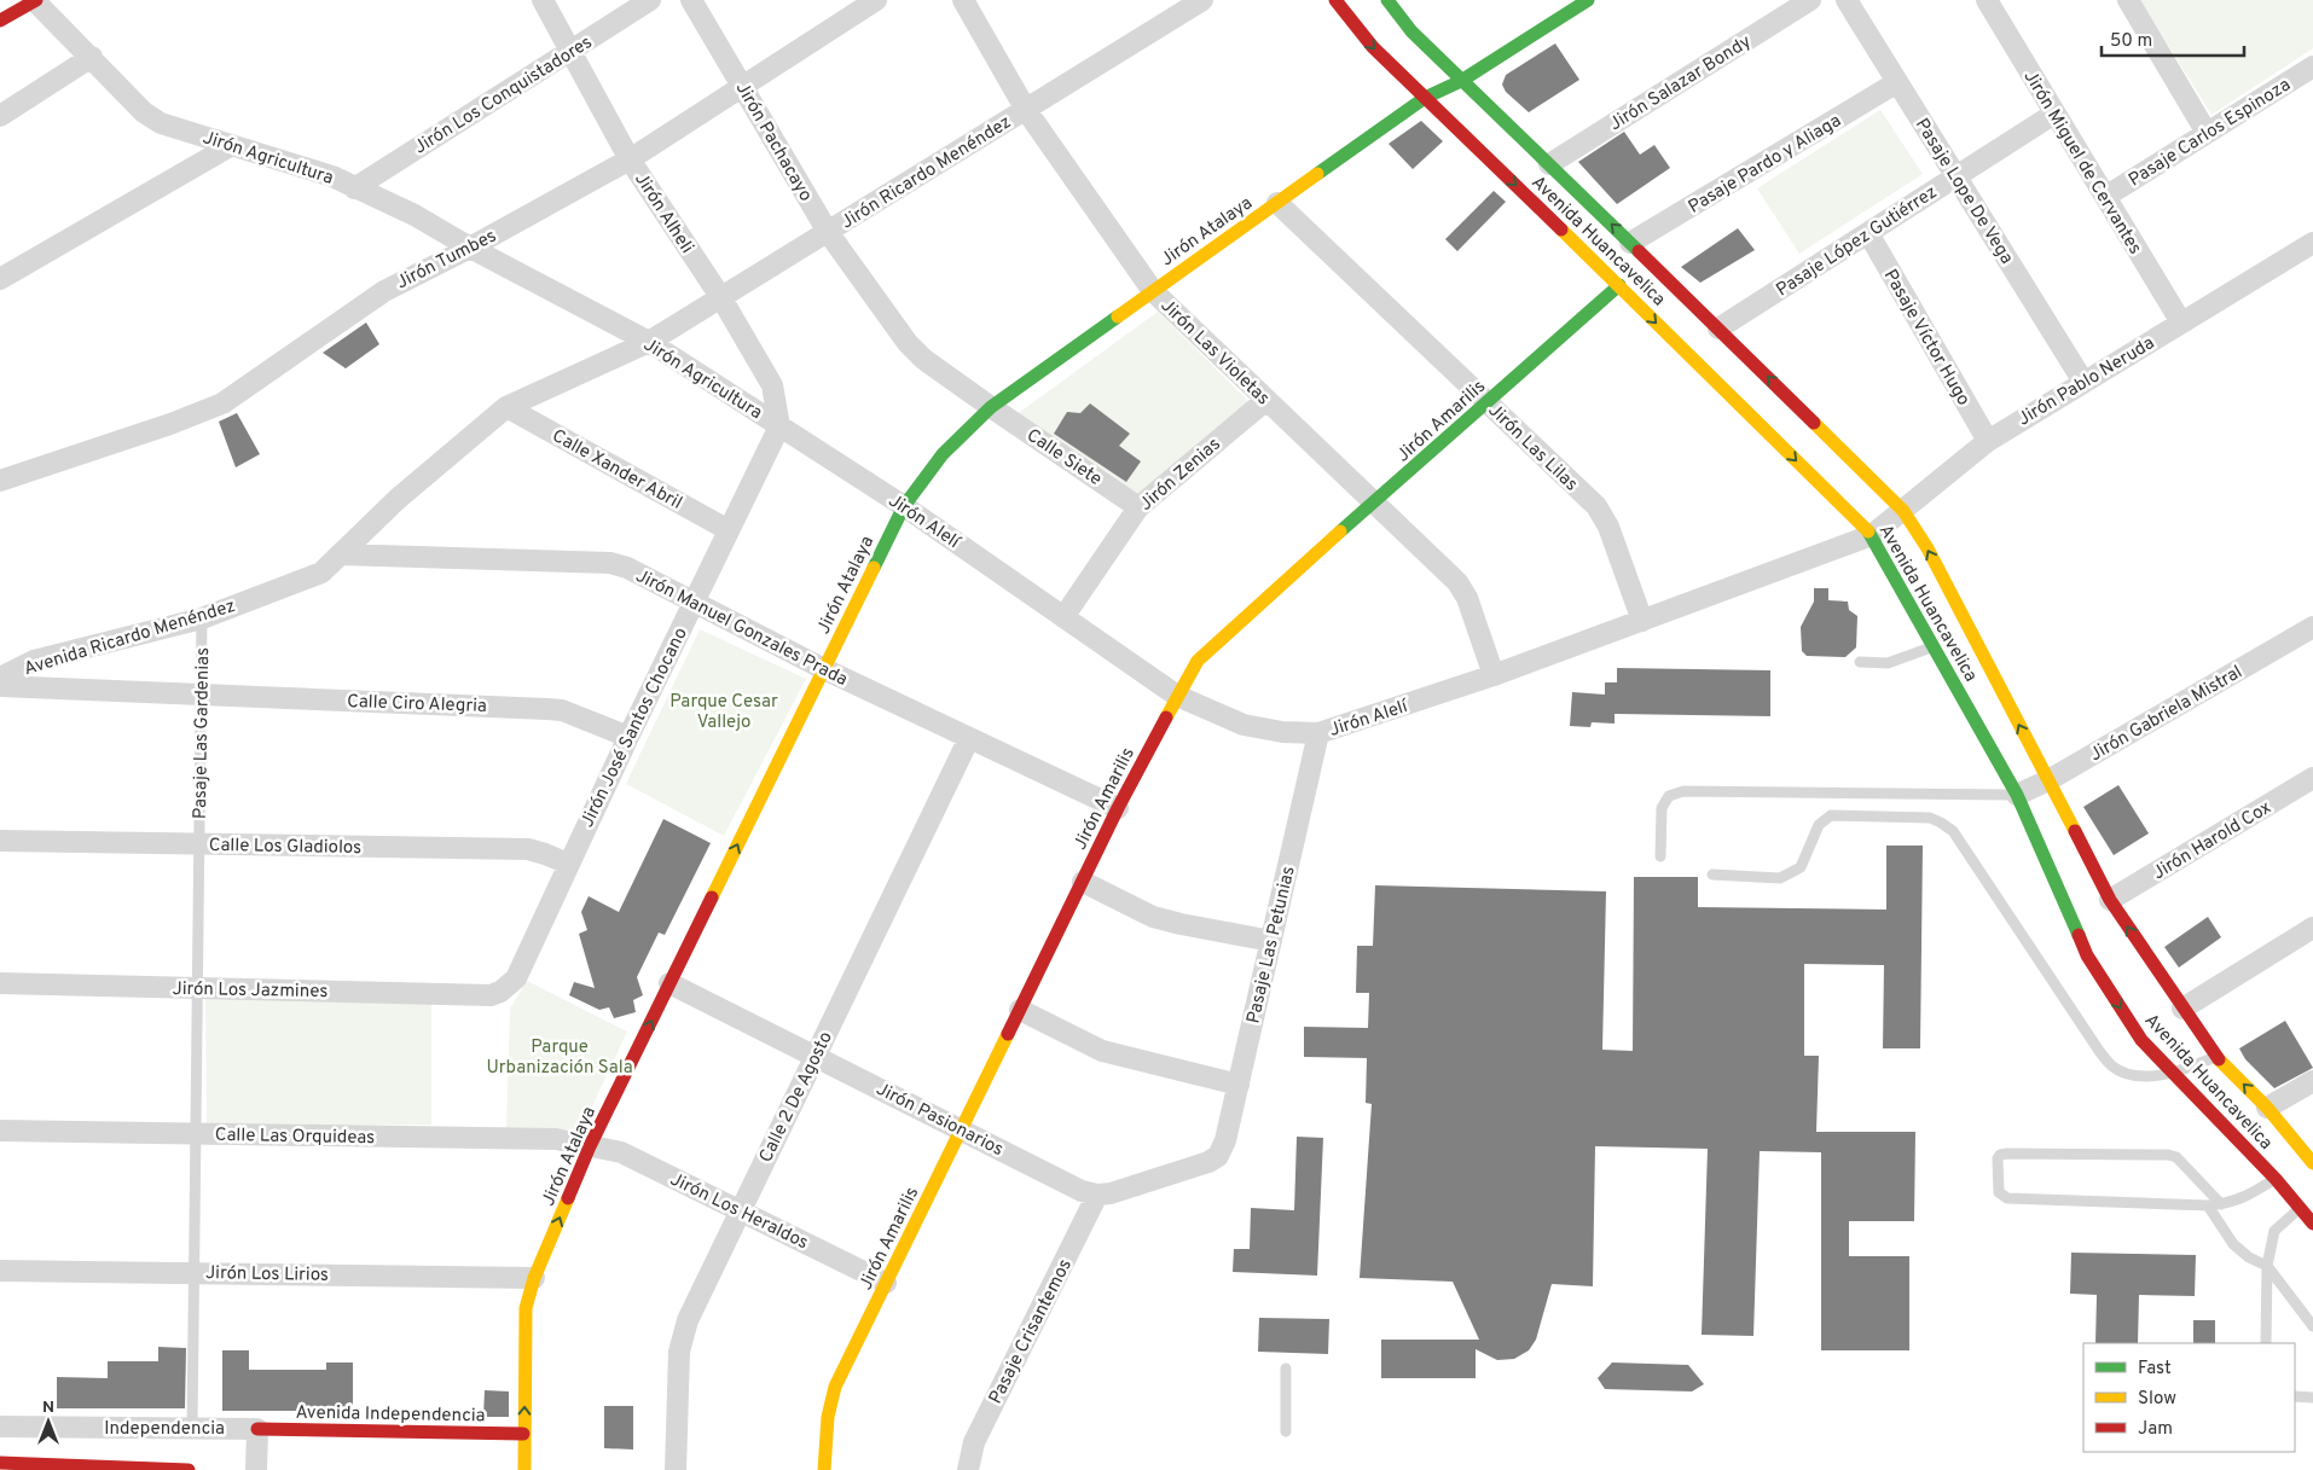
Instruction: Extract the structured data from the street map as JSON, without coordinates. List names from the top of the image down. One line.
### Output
{"streets":{"main road":["Jirón Atalaya","Avenida Huancavelica","Jirón Amarilis","Avenida Independencia"],"street":["Jirón Salazar Bondy","Jirón Los Conquistadores","Pasaje Carlos Espinoza","Jirón Pachacayo","Jirón Agricultura","Jirón Miguel de Cervantes","Pasaje Pardo y Aliaga","Jirón Ricardo Menéndez","Pasaje Lope De Vega","Jirón Alheli","Pasaje López Gutiérrez","Jirón Tumbes","Pasaje Víctor Hugo","Jirón Las Violetas","Jirón Pablo Neruda","Jirón Las Lilas","Calle Siete","Calle Xander Abril","Jirón Zenias","Jirón Alelí","Jirón Manuel Gonzales Prada","Avenida Ricardo Menéndez","Calle Ciro Alegria","Jirón Gabriela Mistral","Jirón José Santos Chocano","Jirón Harold Cox","Calle Los Gladiolos","Pasaje Las Petunias","Jirón Los Jazmines","Calle 2 De Agosto","Jirón Pasionarios","Calle Las Orquideas","Jirón Los Heraldos","Jirón Los Lirios","Pasaje Crisantemos","Independencia"],"lane":["Pasaje Las Gardenias"]},"crossings":[["Jirón Salazar Bondy","Avenida Huancavelica"],["Jirón Los Conquistadores","Jirón Agricultura"],["Jirón Los Conquistadores","Jirón Alheli"],["Pasaje Carlos Espinoza","Jirón Miguel de Cervantes"],["Jirón Pachacayo","Jirón Ricardo Menéndez"],["Jirón Pachacayo","Jirón Atalaya"],["Jirón Pachacayo","Jirón Tumbes"],["Jirón Pachacayo","Calle Siete"],["Jirón Agricultura","Jirón Ricardo Menéndez"],["Jirón Agricultura","Jirón Alheli"],["Jirón Agricultura","Jirón Tumbes"],["Jirón Agricultura","Jirón Alelí"],["Jirón Agricultura","Avenida Ricardo Menéndez"],["Jirón Agricultura","Jirón José Santos Chocano"],["Jirón Miguel de Cervantes","Pasaje López Gutiérrez"],["Jirón Miguel de Cervantes","Jirón Pablo Neruda"],["Pasaje Pardo y Aliaga","Pasaje Lope De Vega"],["Pasaje Pardo y Aliaga","Avenida Huancavelica"],["Jirón Ricardo Menéndez","Jirón Alheli"],["Jirón Ricardo Menéndez","Jirón Las Violetas"],["Jirón Ricardo Menéndez","Avenida Ricardo Menéndez"],["Pasaje Lope De Vega","Pasaje López Gutiérrez"],["Pasaje Lope De Vega","Jirón Pablo Neruda"],["Jirón Alheli","Jirón Tumbes"],["Jirón Alheli","Jirón Alelí"],["Jirón Alheli","Jirón José Santos Chocano"],["Jirón Atalaya","Avenida Huancavelica"],["Jirón Atalaya","Jirón Las Violetas"],["Jirón Atalaya","Jirón Las Lilas"],["Jirón Atalaya","Calle Siete"],["Jirón Atalaya","Jirón Alelí"],["Jirón Atalaya","Jirón Manuel Gonzales Prada"],["Jirón Atalaya","Jirón Pasionarios"],["Jirón Atalaya","Calle Las Orquideas"],["Jirón Atalaya","Jirón Los Heraldos"],["Jirón Atalaya","Jirón Los Lirios"],["Jirón Atalaya","Avenida Independencia"],["Avenida Huancavelica","Pasaje López Gutiérrez"],["Avenida Huancavelica","Jirón Pablo Neruda"],["Avenida Huancavelica","Jirón Amarilis"],["Avenida Huancavelica","Jirón Alelí"],["Avenida Huancavelica","Jirón Gabriela Mistral"],["Avenida Huancavelica","Jirón Harold Cox"],["Pasaje López Gutiérrez","Pasaje Víctor Hugo"],["Pasaje Víctor Hugo","Jirón Pablo Neruda"],["Jirón Las Violetas","Jirón Amarilis"],["Jirón Las Violetas","Jirón Zenias"],["Jirón Las Violetas","Jirón Alelí"],["Jirón Pablo Neruda","Jirón Alelí"],["Jirón Amarilis","Jirón Las Lilas"],["Jirón Amarilis","Jirón Alelí"],["Jirón Amarilis","Jirón Manuel Gonzales Prada"],["Jirón Amarilis","Jirón Pasionarios"],["Jirón Amarilis","Jirón Los Heraldos"],["Jirón Las Lilas","Jirón Alelí"],["Calle Siete","Jirón Zenias"],["Calle Xander Abril","Avenida Ricardo Menéndez"],["Calle Xander Abril","Jirón José Santos Chocano"],["Jirón Zenias","Jirón Alelí"],["Jirón Alelí","Jirón José Santos Chocano"],["Jirón Alelí","Pasaje Las Petunias"],["Jirón Manuel Gonzales Prada","Avenida Ricardo Menéndez"],["Jirón Manuel Gonzales Prada","Jirón José Santos Chocano"],["Jirón Manuel Gonzales Prada","Calle 2 De Agosto"],["Avenida Ricardo Menéndez","Pasaje Las Gardenias"],["Calle Ciro Alegria","Jirón José Santos Chocano"],["Calle Ciro Alegria","Pasaje Las Gardenias"],["Jirón José Santos Chocano","Calle Los Gladiolos"],["Jirón José Santos Chocano","Jirón Los Jazmines"],["Pasaje Las Gardenias","Calle Los Gladiolos"],["Pasaje Las Gardenias","Jirón Los Jazmines"],["Pasaje Las Gardenias","Calle Las Orquideas"],["Pasaje Las Gardenias","Jirón Los Lirios"],["Pasaje Las Gardenias","Independencia"],["Pasaje Las Petunias","Jirón Pasionarios"],["Pasaje Las Petunias","Pasaje Crisantemos"],["Calle 2 De Agosto","Jirón Pasionarios"],["Calle 2 De Agosto","Jirón Los Heraldos"],["Jirón Pasionarios","Pasaje Crisantemos"],["Calle Las Orquideas","Jirón Los Heraldos"],["Avenida Independencia","Independencia"]],"one_way":["Jirón Atalaya"],"parks":["Parque Cesar Vallejo","Parque Urbanización Sala"],"legend":["Fast","Slow","Jam"],"scale_bar":"50 m","north":"top"}
